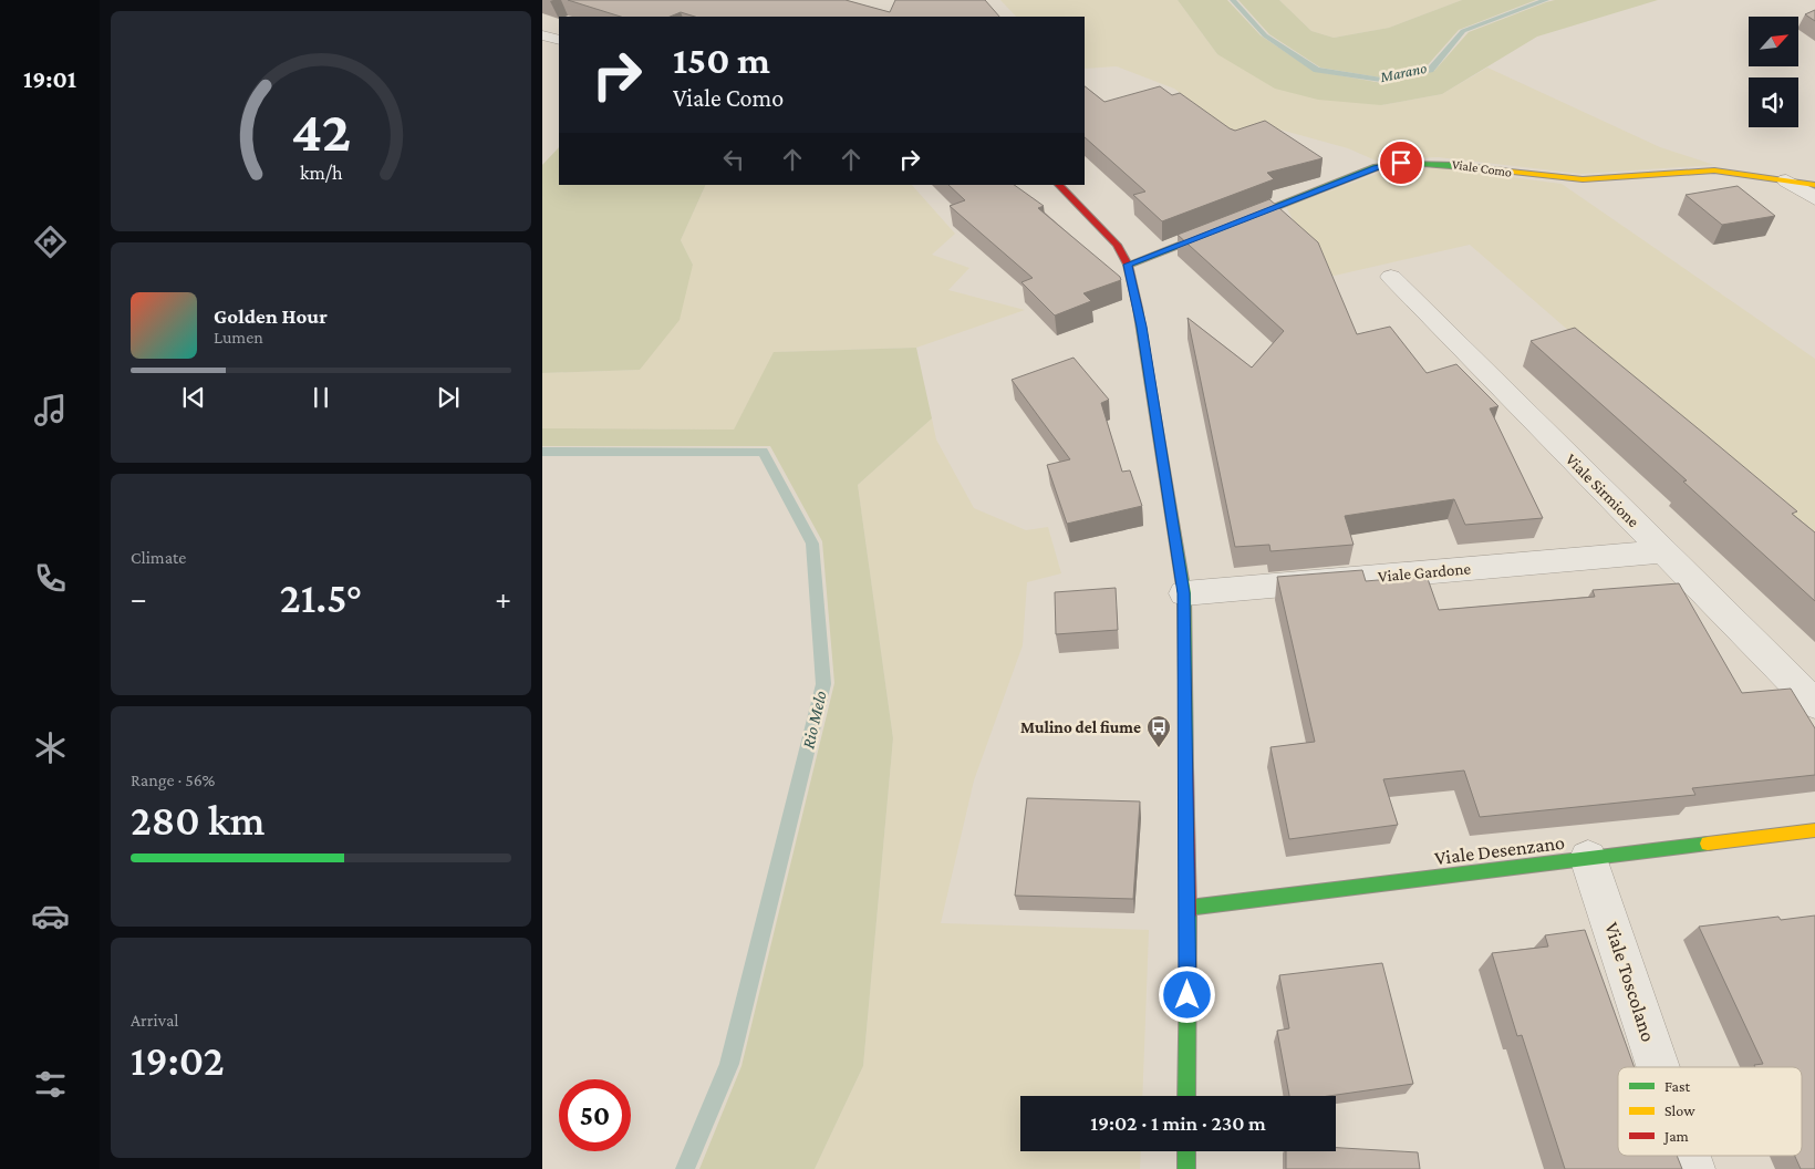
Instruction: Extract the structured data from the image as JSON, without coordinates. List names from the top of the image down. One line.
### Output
{"streets":{"street":["Viale Como","Viale Sirmione","Viale Gardone","Viale Desenzano","Viale Toscolano"]},"crossings":[["Viale Sirmione","Viale Gardone"],["Viale Desenzano","Viale Toscolano"]],"water":["Marano","Rio Melo"],"places":{"bus stop":["Mulino del fiume"]},"legend":["Fast","Slow","Jam"],"north":"top right","page":{"tabs":"19:01","turn":["150 m","Viale Como"],"song":["Golden Hour","Lumen"],"tile":["Climate",["Range · 56%","280 km"],["Arrival","19:02"]],"heat":["−","21.5°","+"],"limit":"50","trip":"19:02 · 1 min · 230 m","gauge":["42","km/h"]}}
